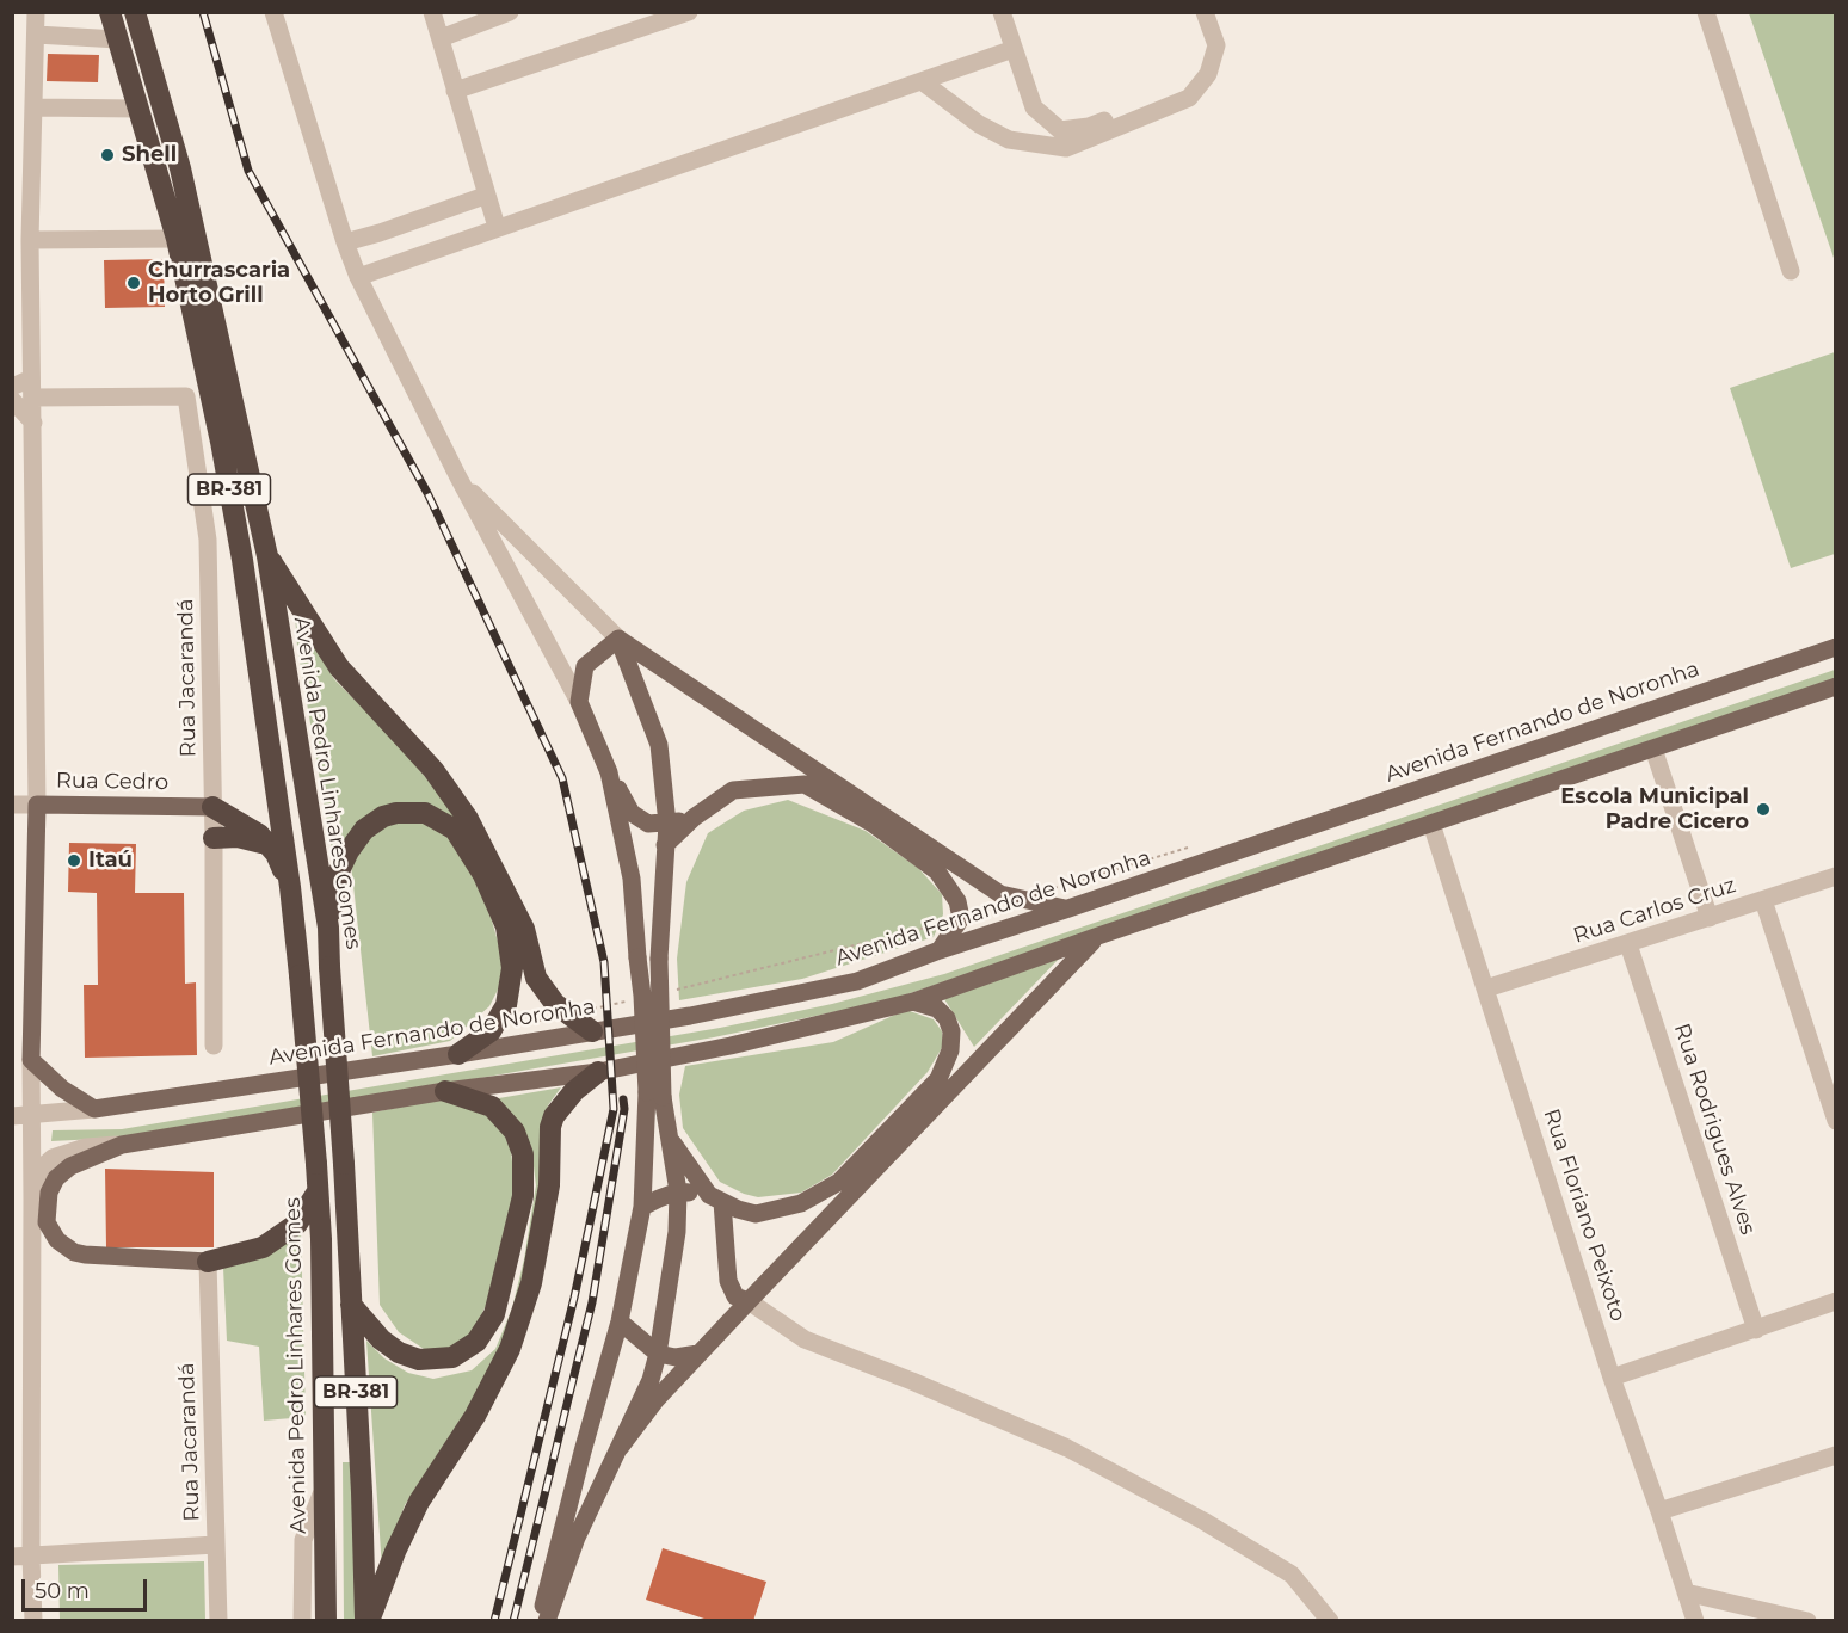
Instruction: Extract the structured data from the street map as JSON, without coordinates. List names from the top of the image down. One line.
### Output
{"streets":{"highway":["BR-381","Avenida Pedro Linhares Gomes"],"main road":["Avenida Fernando de Noronha","Rua Cedro"],"street":["Rua Jacarandá","Rua Carlos Cruz","Rua Rodrigues Alves","Rua Floriano Peixoto"]},"crossings":[["Rua Jacarandá","Rua Cedro"],["Rua Carlos Cruz","Rua Rodrigues Alves"],["Rua Carlos Cruz","Rua Floriano Peixoto"]],"places":["Shell","Churrascaria Horto Grill","Escola Municipal Padre Cicero","Itaú"],"scale_bar":"50 m"}
